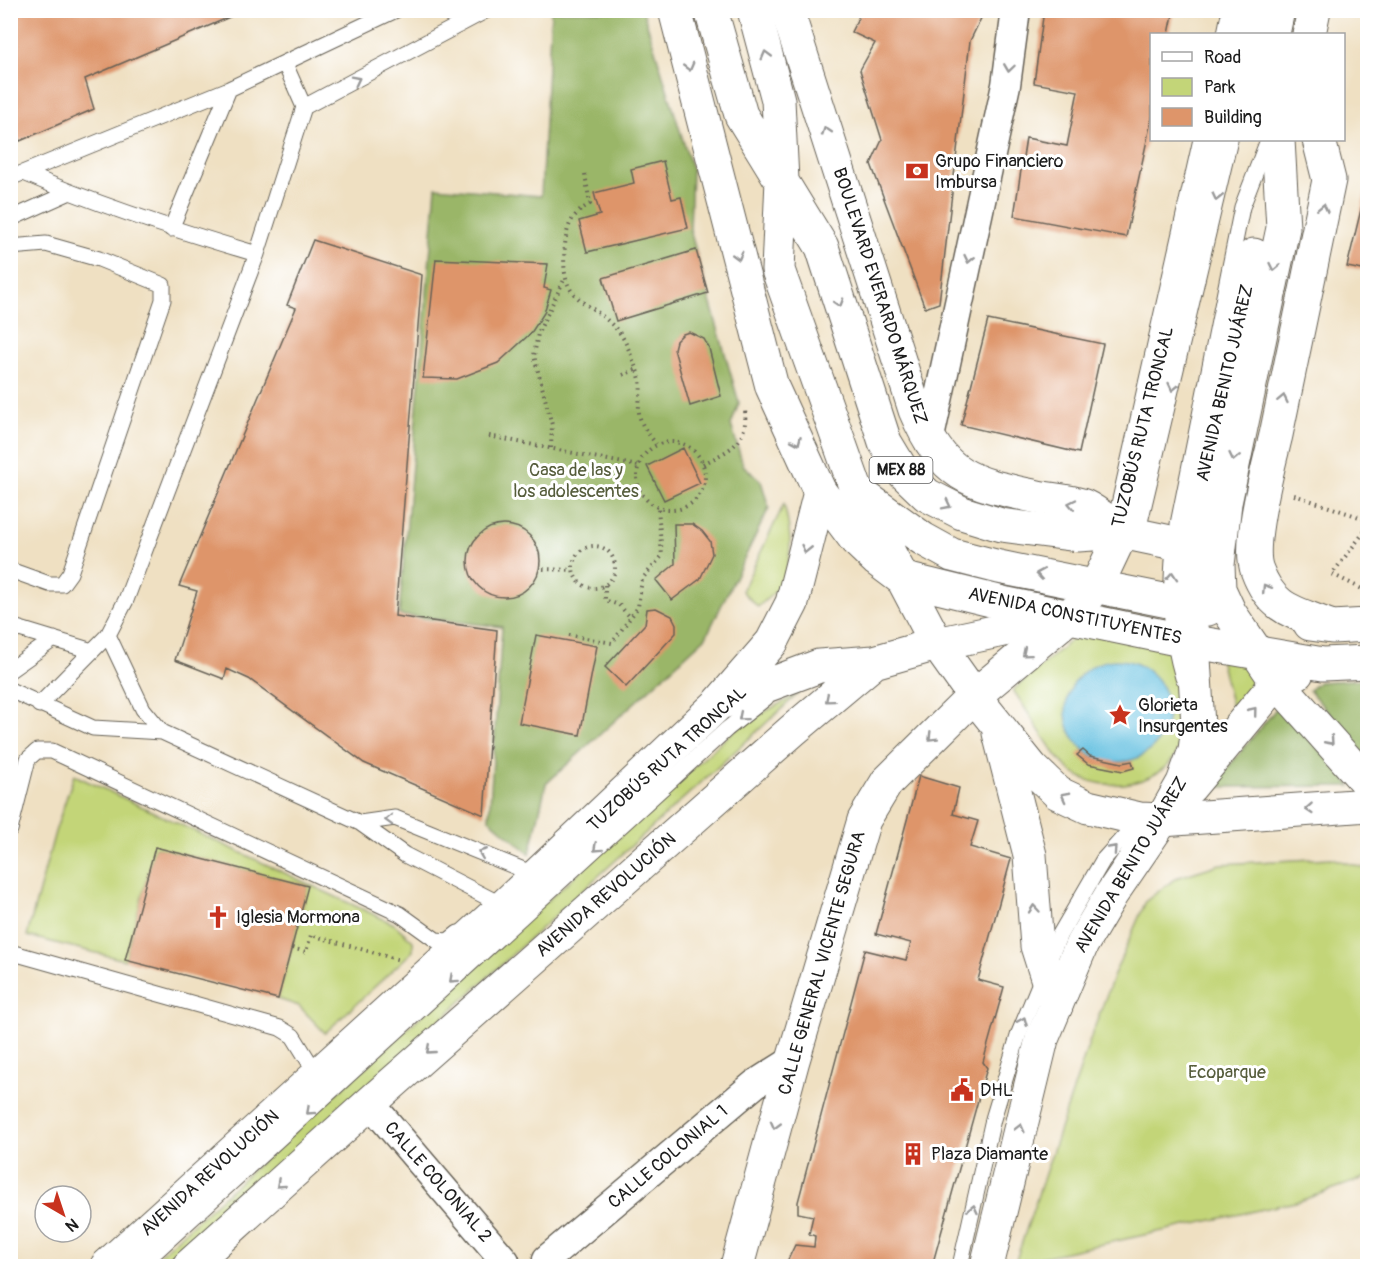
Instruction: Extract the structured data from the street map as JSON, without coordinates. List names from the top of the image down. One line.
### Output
{"streets":{"main road":["BOULEVARD EVERARDO MÁRQUEZ","AVENIDA BENITO JUÁREZ","MEX 88","AVENIDA CONSTITUYENTES","AVENIDA REVOLUCIÓN","CALLE GENERAL VICENTE SEGURA"],"street":["CALLE COLONIAL 1","CALLE COLONIAL 2"],"lane":["TUZOBÚS RUTA TRONCAL"]},"crossings":[["BOULEVARD EVERARDO MÁRQUEZ","AVENIDA BENITO JUÁREZ"],["BOULEVARD EVERARDO MÁRQUEZ","TUZOBÚS RUTA TRONCAL"],["BOULEVARD EVERARDO MÁRQUEZ","AVENIDA CONSTITUYENTES"],["BOULEVARD EVERARDO MÁRQUEZ","AVENIDA REVOLUCIÓN"],["BOULEVARD EVERARDO MÁRQUEZ","CALLE GENERAL VICENTE SEGURA"],["AVENIDA BENITO JUÁREZ","AVENIDA CONSTITUYENTES"],["AVENIDA BENITO JUÁREZ","AVENIDA REVOLUCIÓN"],["AVENIDA BENITO JUÁREZ","CALLE GENERAL VICENTE SEGURA"],["TUZOBÚS RUTA TRONCAL","AVENIDA REVOLUCIÓN"],["AVENIDA CONSTITUYENTES","AVENIDA REVOLUCIÓN"],["AVENIDA CONSTITUYENTES","CALLE GENERAL VICENTE SEGURA"],["AVENIDA REVOLUCIÓN","CALLE GENERAL VICENTE SEGURA"],["AVENIDA REVOLUCIÓN","CALLE COLONIAL 2"],["CALLE GENERAL VICENTE SEGURA","CALLE COLONIAL 1"]],"one_way":["TUZOBÚS RUTA TRONCAL","CALLE GENERAL VICENTE SEGURA"],"parks":["Casa de las y los adolescentes","Ecoparque"],"places":{"bank":["Grupo Financiero Imbursa"],"place":["Glorieta Insurgentes"],"church":["Iglesia Mormona"],"public building":["DHL"],"building":["Plaza Diamante"]},"legend":["Road","Park","Building"],"north":"bottom right"}
